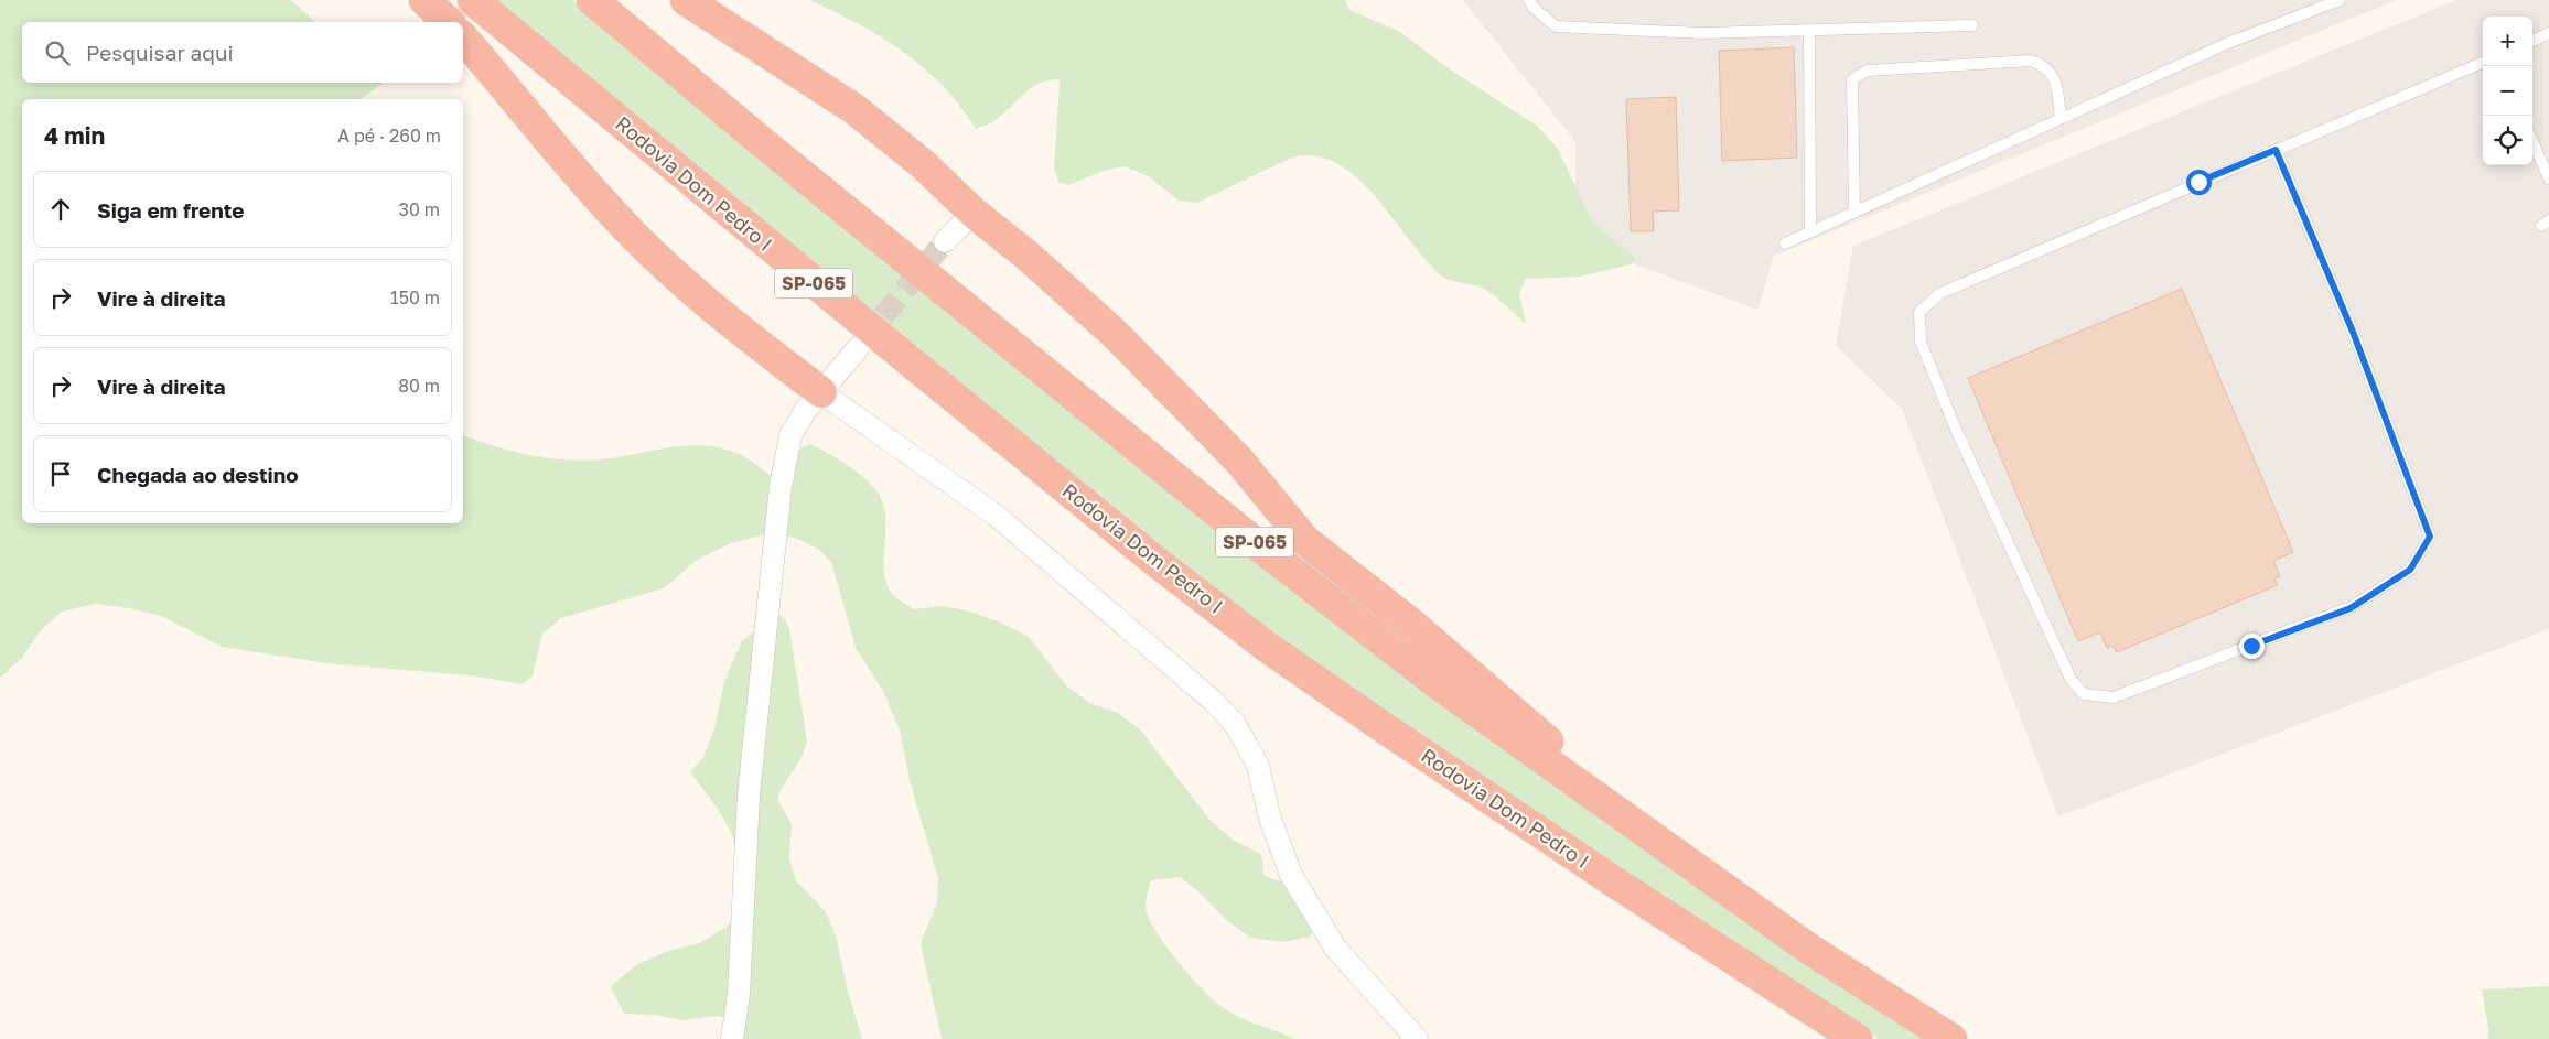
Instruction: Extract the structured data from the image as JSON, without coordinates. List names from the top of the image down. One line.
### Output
{"streets":{"highway":["Rodovia Dom Pedro I","SP-065"]},"page":{"map_buttons":["+","−"],"search":"Pesquisar aqui","heading":["4 min","A pé · 260 m"],"list":[["Siga em frente","30 m"],["Vire à direita","150 m"],["Vire à direita","80 m"],"Chegada ao destino"]}}
